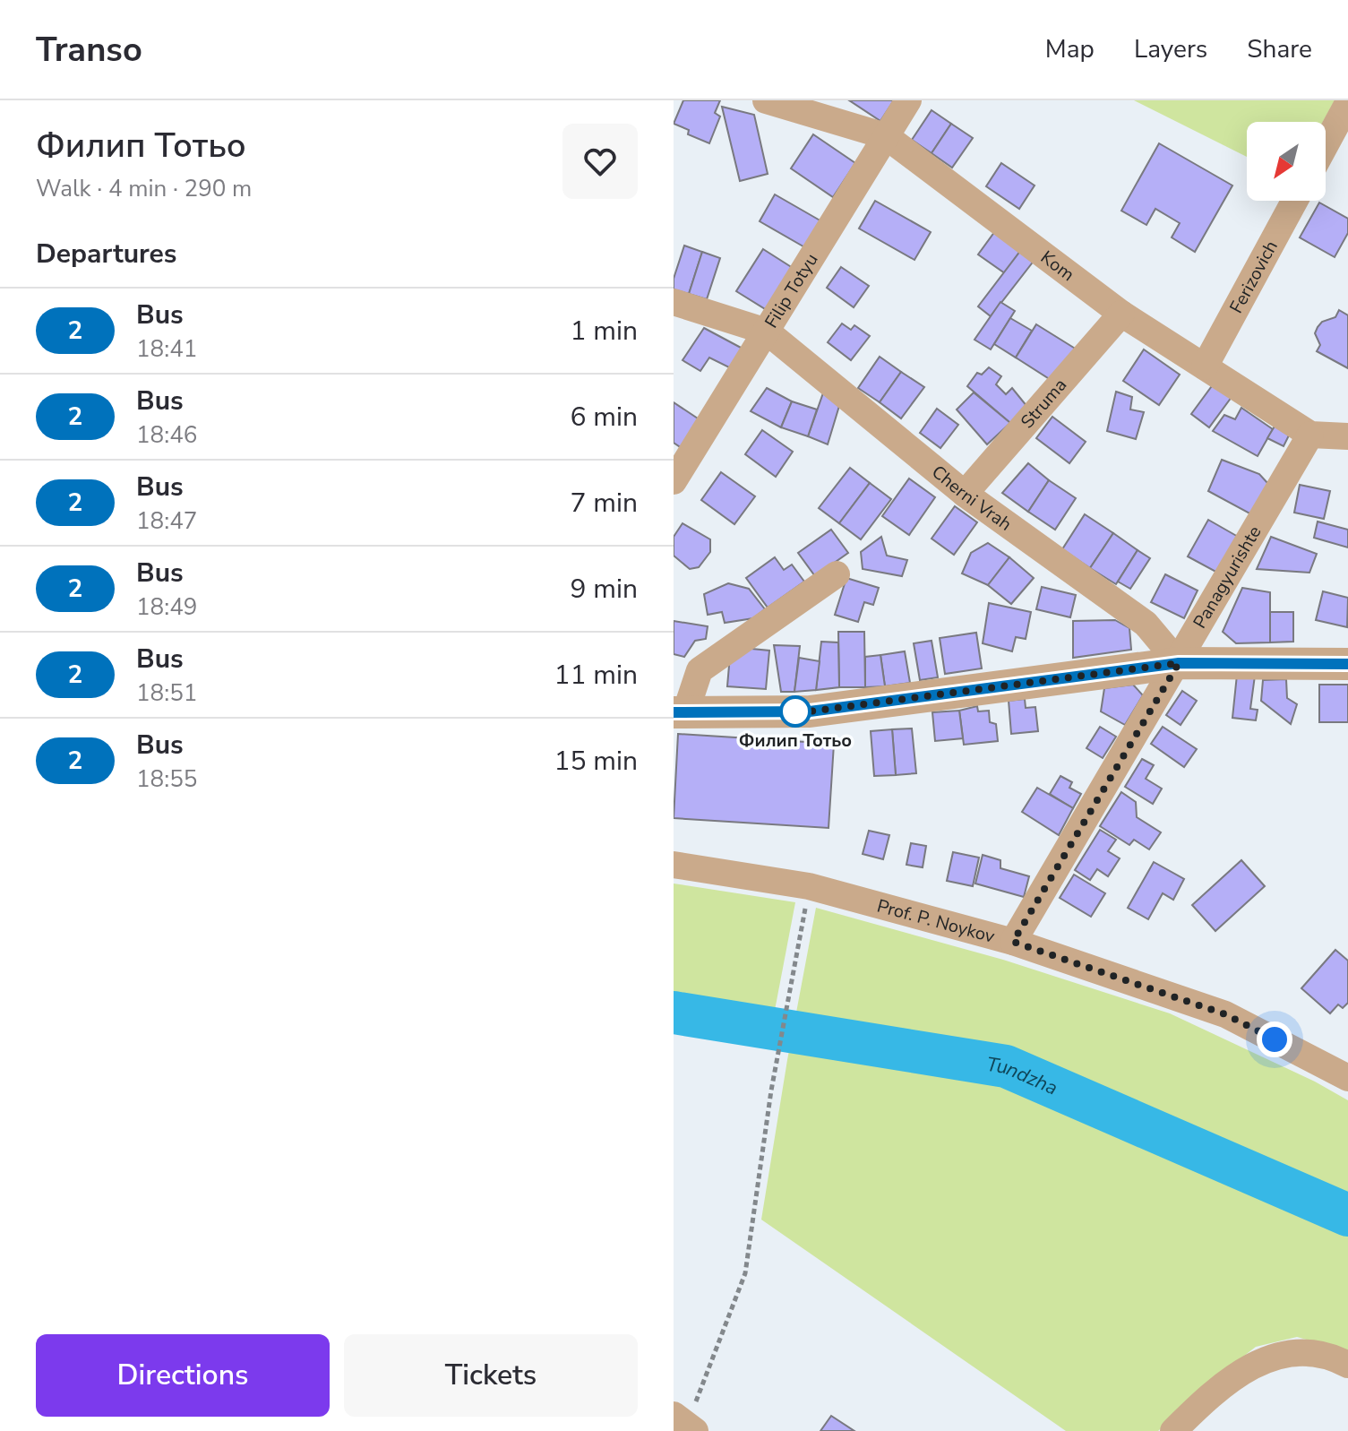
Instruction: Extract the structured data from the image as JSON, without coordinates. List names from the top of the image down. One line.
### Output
{"streets":{"street":["Kom","Ferizovich","Filip Totyu","Struma","Cherni Vrah","Panagyurishte","Prof. P. Noykov"]},"crossings":[["Kom","Ferizovich"],["Kom","Filip Totyu"],["Kom","Struma"],["Kom","Panagyurishte"],["Filip Totyu","Cherni Vrah"],["Struma","Cherni Vrah"],["Cherni Vrah","Panagyurishte"],["Panagyurishte","Prof. P. Noykov"]],"water":["Tundzha"],"places":["Филип Тотьо"],"lines":["bus line 2"],"north":"bottom left","page":{"header":"Transo","nav":["Map","Layers","Share"],"heading":[["Филип Тотьо","Walk · 4 min · 290 m"],"Departures"],"list":[{"mark":"2","name":"Bus","note":"18:41","value":"1 min"},{"mark":"2","name":"Bus","note":"18:46","value":"6 min"},{"mark":"2","name":"Bus","note":"18:47","value":"7 min"},{"mark":"2","name":"Bus","note":"18:49","value":"9 min"},{"mark":"2","name":"Bus","note":"18:51","value":"11 min"},{"mark":"2","name":"Bus","note":"18:55","value":"15 min"}],"buttons":["Directions","Tickets"]}}
